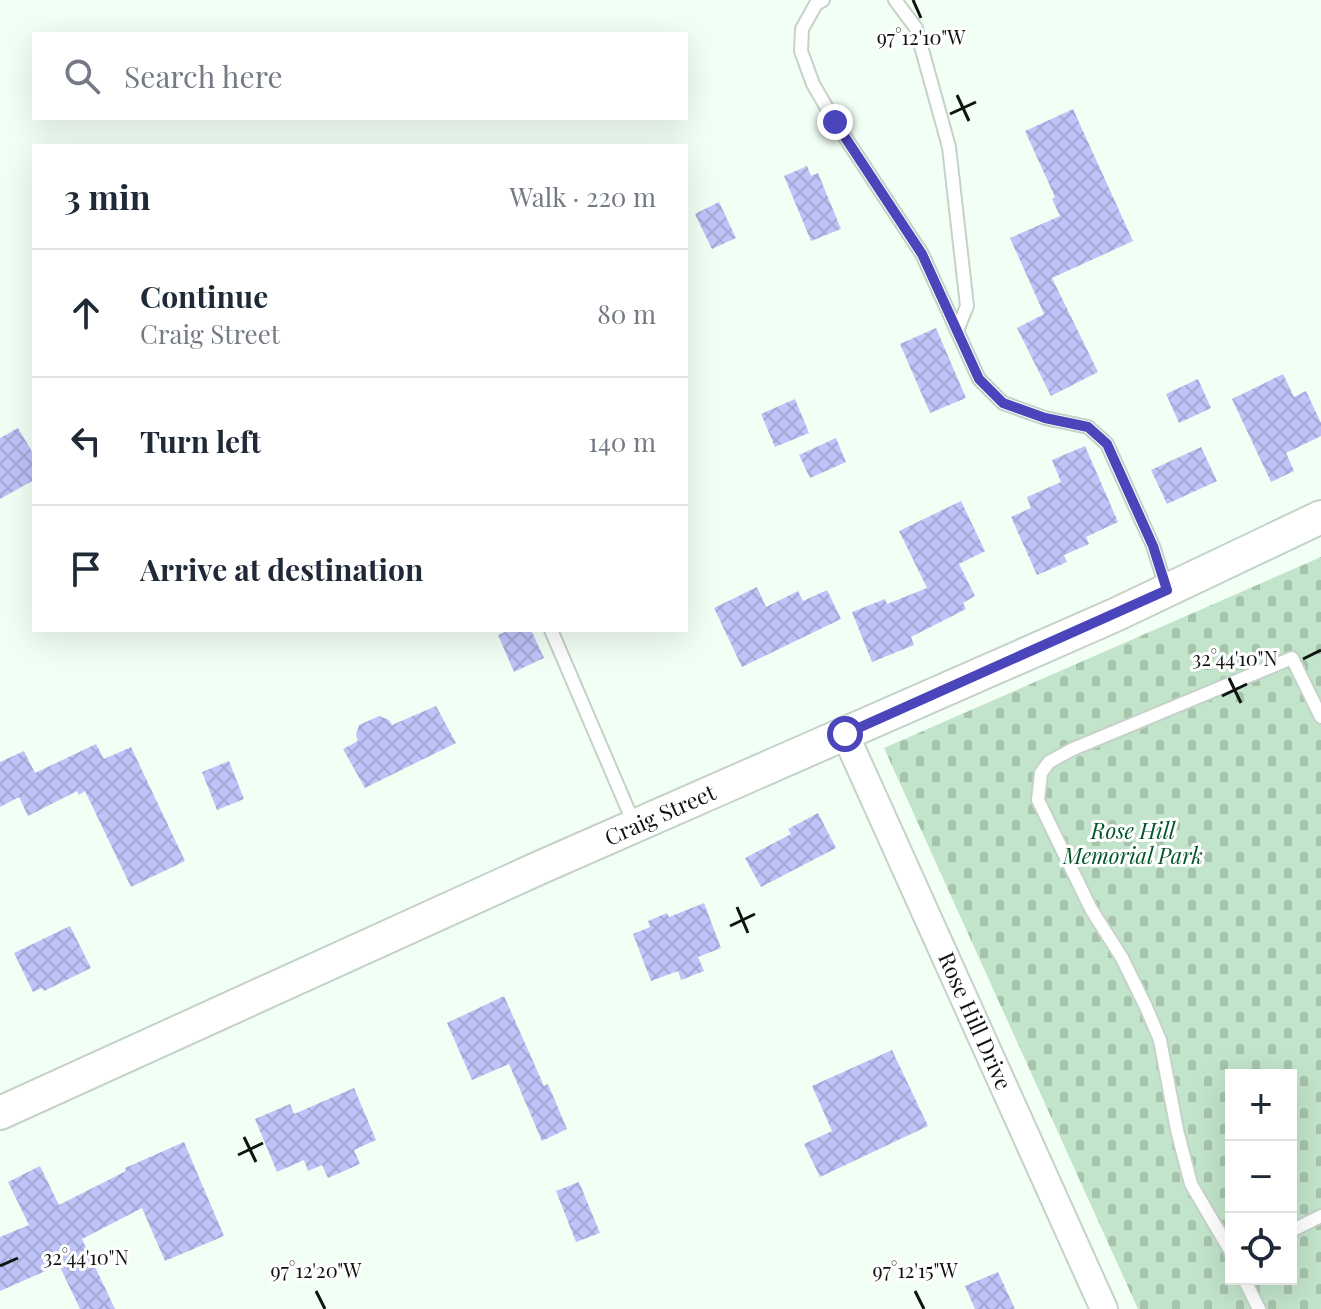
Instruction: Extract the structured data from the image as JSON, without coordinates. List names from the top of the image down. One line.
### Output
{"streets":{"street":["Craig Street","Rose Hill Drive"]},"crossings":[["Craig Street","Rose Hill Drive"]],"parks":["Rose Hill Memorial Park"],"page":{"search":"Search here","heading":["3 min","Walk · 220 m"],"list":[["Continue","Craig Street","80 m"],["Turn left","140 m"],"Arrive at destination"],"map_buttons":["+","−"]},"coordinates":["97°12'10\"W","32°44'10\"N","97°12'20\"W","97°12'15\"W"]}
